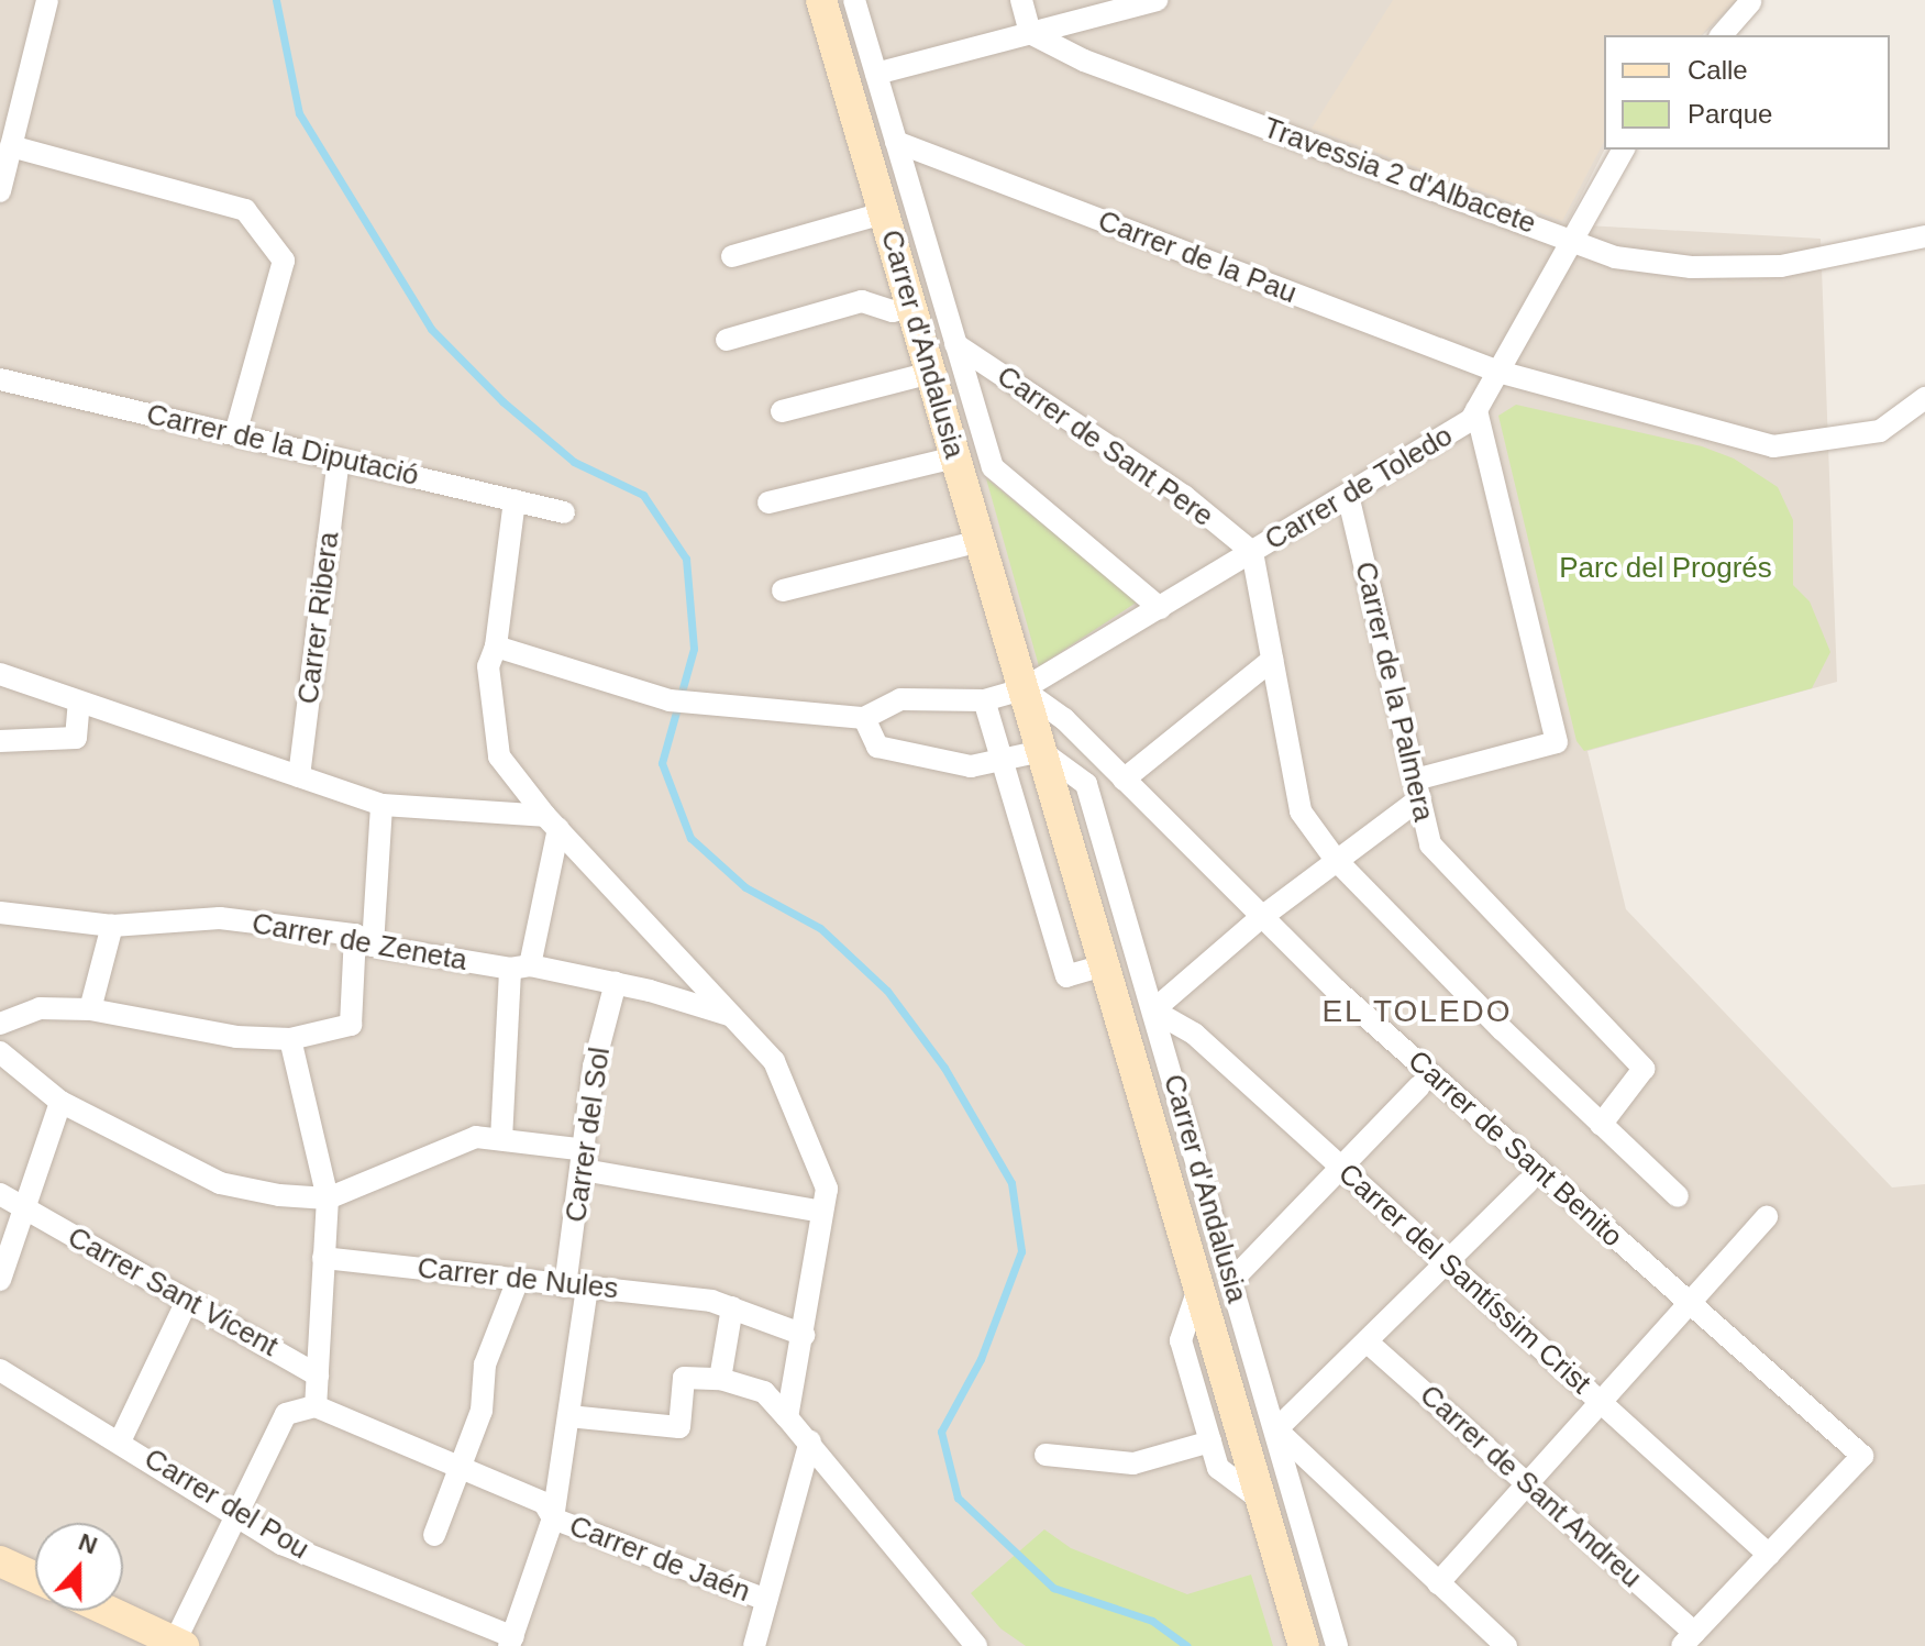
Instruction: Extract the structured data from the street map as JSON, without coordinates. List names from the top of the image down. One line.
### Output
{"streets":{"street":["Travessia 2 d'Albacete","Carrer de la Pau","Carrer d'Andalusia","Carrer de la Diputació","Carrer de Sant Pere","Carrer de Toledo","Carrer Ribera","Carrer de la Palmera","Carrer de Zeneta","Carrer del Sol","Carrer de Sant Benito","Carrer de Nules","Carrer del Santíssim Crist","Carrer Sant Vicent","Carrer de Sant Andreu","Carrer del Pou","Carrer de Jaén"]},"crossings":[["Travessia 2 d'Albacete","Carrer de Toledo"],["Carrer de la Pau","Carrer d'Andalusia"],["Carrer de la Pau","Carrer de Toledo"],["Carrer d'Andalusia","Carrer de Sant Pere"],["Carrer d'Andalusia","Carrer de Toledo"],["Carrer d'Andalusia","Carrer de Sant Benito"],["Carrer d'Andalusia","Carrer del Santíssim Crist"],["Carrer de la Diputació","Carrer Ribera"],["Carrer de Sant Pere","Carrer de Toledo"],["Carrer de Toledo","Carrer de la Palmera"],["Carrer de Toledo","Carrer de Sant Benito"],["Carrer de Zeneta","Carrer del Sol"],["Carrer del Sol","Carrer de Nules"],["Carrer del Sol","Carrer del Pou"],["Carrer del Sol","Carrer de Jaén"],["Carrer de Sant Benito","Carrer del Santíssim Crist"]],"districts":["EL TOLEDO"],"parks":["Parc del Progrés"],"legend":["Calle","Parque"],"north":"top"}
